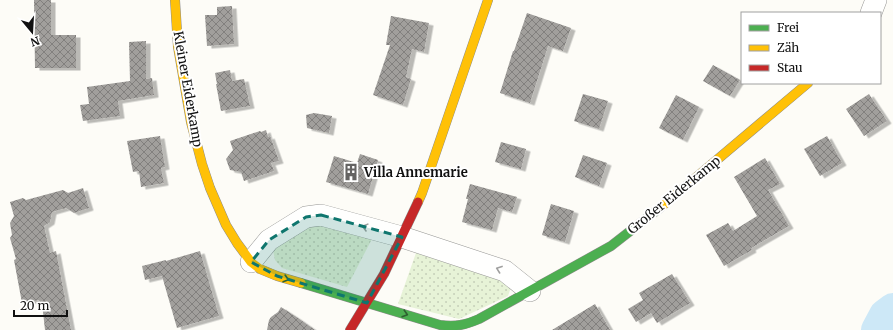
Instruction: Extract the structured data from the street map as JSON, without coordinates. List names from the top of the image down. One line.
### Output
{"streets":{"street":["Kleiner Eiderkamp","Großer Eiderkamp"]},"crossings":[["Kleiner Eiderkamp","Großer Eiderkamp"]],"places":{"building":["Villa Annemarie"]},"legend":["Frei","Zäh","Stau"],"scale_bar":"20 m","north":"bottom"}
